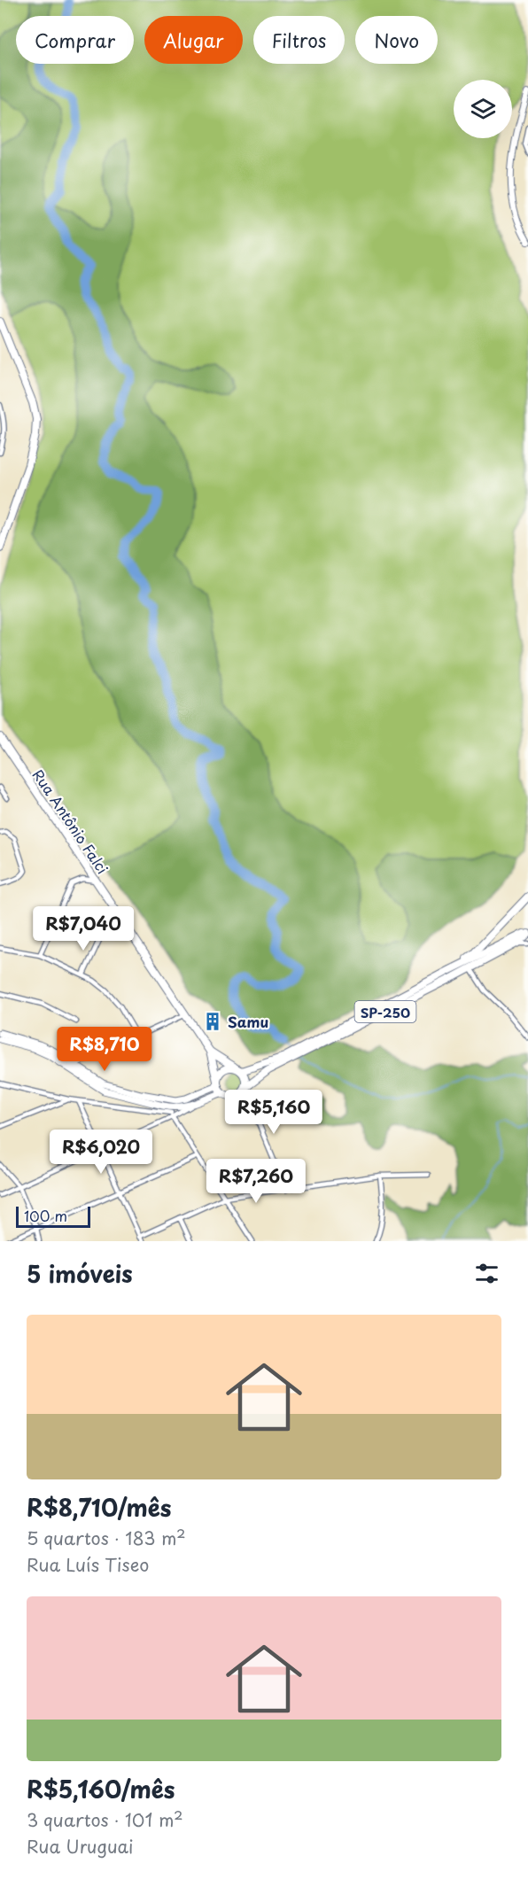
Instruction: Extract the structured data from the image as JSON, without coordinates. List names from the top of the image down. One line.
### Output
{"streets":{"main road":["Rua Antônio Falci","SP-250"]},"crossings":[["Rua Antônio Falci","SP-250"]],"places":{"building":["Samu"]},"scale_bar":"100 m","page":{"chip":["Comprar","Alugar","Filtros","Novo"],"price":["R$7,040","R$8,710","R$5,160","R$6,020","R$7,260"],"scale":"100 m","heading":"5 imóveis","list":[{"name":"R$8,710/mês","note":"5 quartos · 183 m² · Rua Luís Tiseo"},{"name":"R$5,160/mês","note":"3 quartos · 101 m² · Rua Uruguai"}]}}
